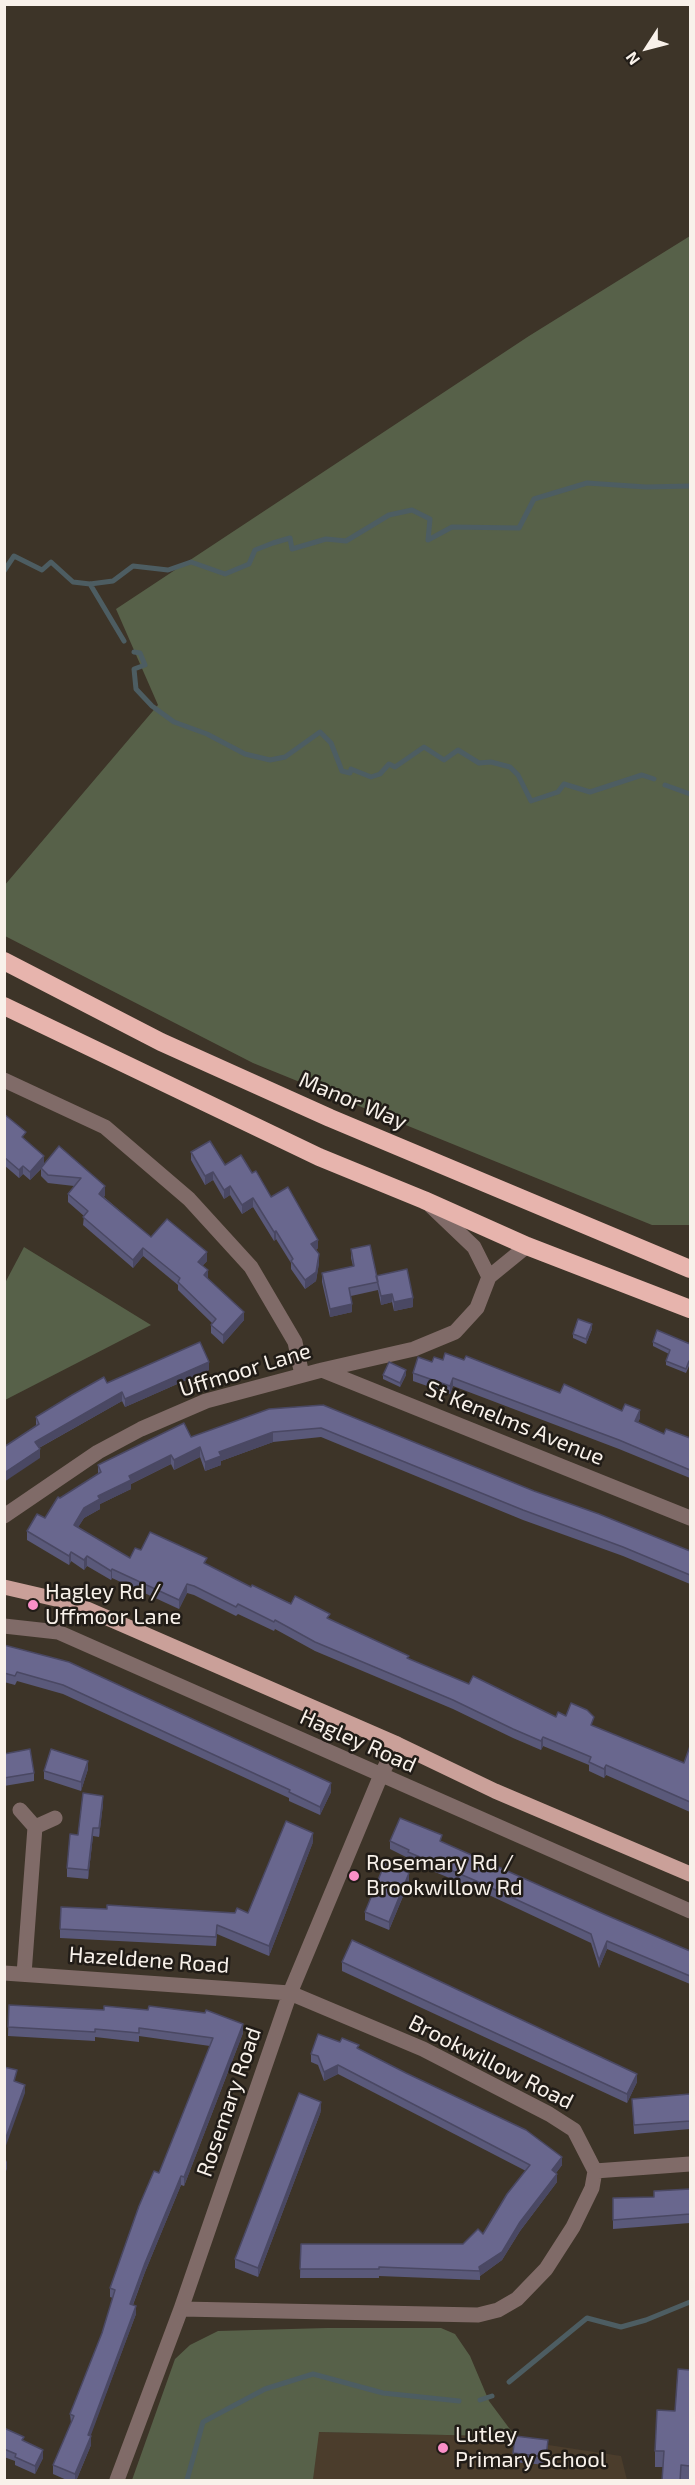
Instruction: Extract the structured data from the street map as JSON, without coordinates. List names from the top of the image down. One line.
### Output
{"streets":{"highway":["Manor Way"],"main road":["Hagley Road"],"street":["Uffmoor Lane","St Kenelms Avenue","Hazeldene Road","Brookwillow Road","Rosemary Road"]},"crossings":[["Uffmoor Lane","St Kenelms Avenue"],["Hagley Road","Rosemary Road"],["Hazeldene Road","Brookwillow Road"],["Hazeldene Road","Rosemary Road"],["Brookwillow Road","Rosemary Road"]],"places":["Hagley Rd / Uffmoor Lane","Rosemary Rd / Brookwillow Rd","Lutley Primary School"],"north":"bottom left"}
